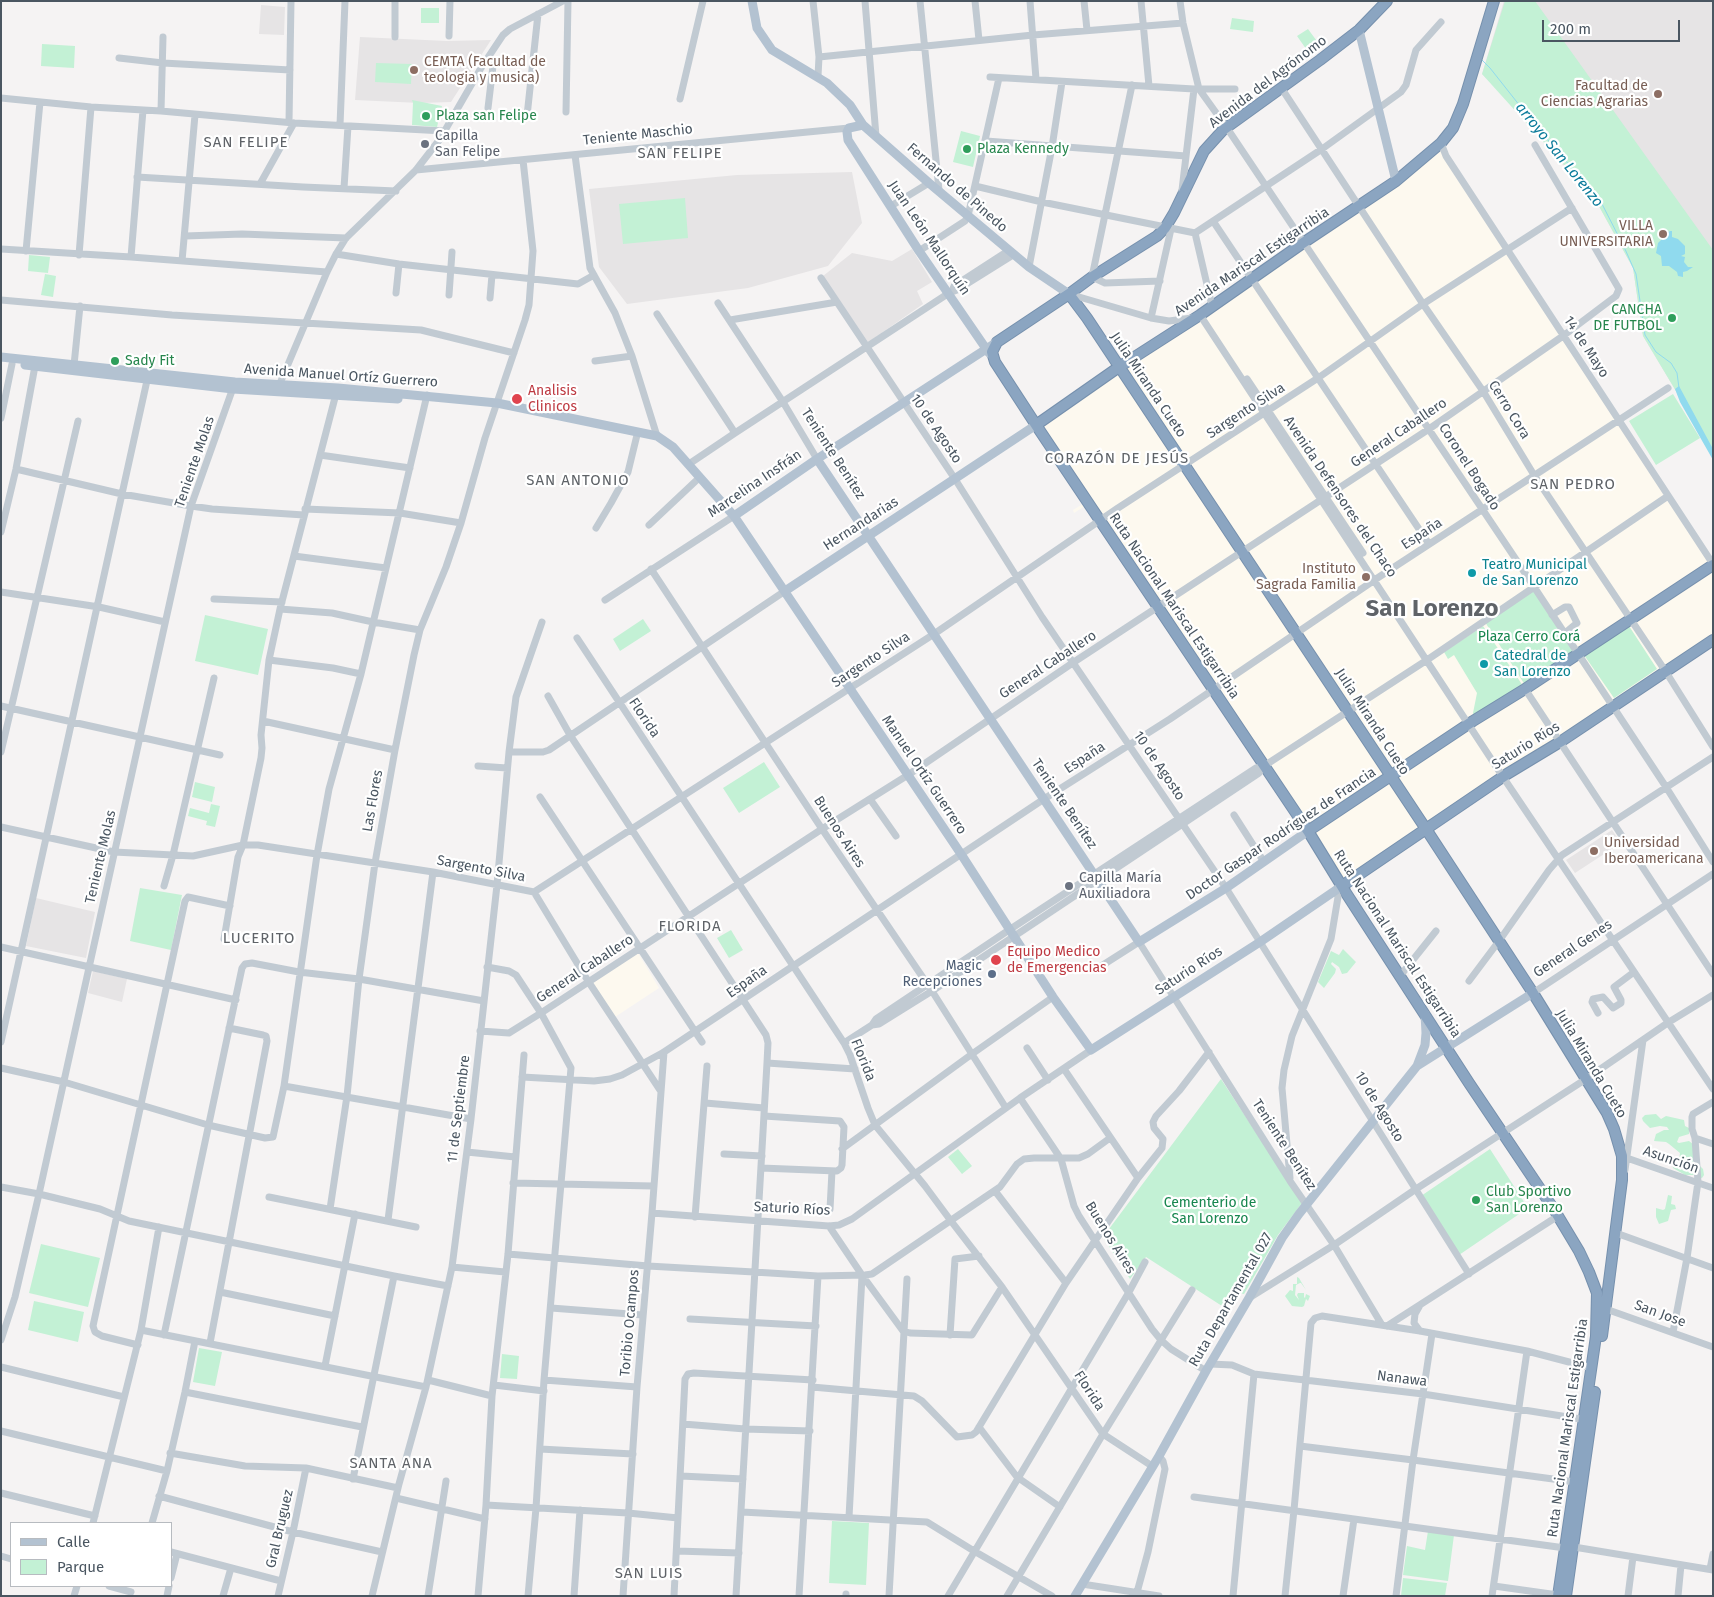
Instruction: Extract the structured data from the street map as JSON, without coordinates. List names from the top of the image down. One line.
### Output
{"streets":{"highway":["Avenida del Agrónomo","Avenida Mariscal Estigarribia","Julia Miranda Cueto","Hernandarias","Ruta Nacional Mariscal Estigarribia","Saturio Ríos","Doctor Gaspar Rodríguez de Francia"],"main road":["Teniente Maschio","Fernando de Pinedo","Juan León Mallorquín","Avenida Manuel Ortíz Guerrero","Teniente Benítez","Marcelina Insfrán","Manuel Ortíz Guerrero","General Genes","Ruta Departamental 027"],"street":["14 de Mayo","Cerro Cora","Sargento Silva","10 de Agosto","General Caballero","Teniente Molas","Coronel Bogado","Avenida Defensores del Chaco","España","Florida","Las Flores","Buenos Aires","11 de Septiembre","Asunción","San Jose","Toribio Ocampos","Nanawa","Gral Bruguez"]},"crossings":[["Avenida del Agrónomo","Fernando de Pinedo"],["Avenida del Agrónomo","Julia Miranda Cueto"],["Avenida del Agrónomo","Cerro Cora"],["Avenida del Agrónomo","Coronel Bogado"],["Avenida del Agrónomo","Marcelina Insfrán"],["Teniente Maschio","Fernando de Pinedo"],["Teniente Maschio","Juan León Mallorquín"],["Teniente Maschio","Las Flores"],["Fernando de Pinedo","Avenida Mariscal Estigarribia"],["Fernando de Pinedo","Julia Miranda Cueto"],["Fernando de Pinedo","Avenida Defensores del Chaco"],["Juan León Mallorquín","Marcelina Insfrán"],["Juan León Mallorquín","Ruta Nacional Mariscal Estigarribia"],["Avenida Mariscal Estigarribia","14 de Mayo"],["Avenida Mariscal Estigarribia","Julia Miranda Cueto"],["Avenida Mariscal Estigarribia","Cerro Cora"],["Avenida Mariscal Estigarribia","Coronel Bogado"],["Avenida Mariscal Estigarribia","Avenida Defensores del Chaco"],["Avenida Mariscal Estigarribia","Hernandarias"],["14 de Mayo","Sargento Silva"],["14 de Mayo","General Caballero"],["14 de Mayo","España"],["14 de Mayo","Doctor Gaspar Rodríguez de Francia"],["Avenida Manuel Ortíz Guerrero","Teniente Molas"],["Avenida Manuel Ortíz Guerrero","Marcelina Insfrán"],["Avenida Manuel Ortíz Guerrero","Manuel Ortíz Guerrero"],["Avenida Manuel Ortíz Guerrero","Las Flores"],["Julia Miranda Cueto","Sargento Silva"],["Julia Miranda Cueto","General Caballero"],["Julia Miranda Cueto","Hernandarias"],["Julia Miranda Cueto","España"],["Julia Miranda Cueto","Ruta Nacional Mariscal Estigarribia"],["Julia Miranda Cueto","Saturio Ríos"],["Julia Miranda Cueto","Doctor Gaspar Rodríguez de Francia"],["Julia Miranda Cueto","General Genes"],["Julia Miranda Cueto","Asunción"],["Julia Miranda Cueto","San Jose"],["Cerro Cora","Sargento Silva"],["Cerro Cora","General Caballero"],["Cerro Cora","España"],["Cerro Cora","Saturio Ríos"],["Cerro Cora","Doctor Gaspar Rodríguez de Francia"],["Sargento Silva","10 de Agosto"],["Sargento Silva","General Caballero"],["Sargento Silva","Teniente Benítez"],["Sargento Silva","Teniente Molas"],["Sargento Silva","Coronel Bogado"],["Sargento Silva","Avenida Defensores del Chaco"],["Sargento Silva","Ruta Nacional Mariscal Estigarribia"],["Sargento Silva","Florida"],["Sargento Silva","Manuel Ortíz Guerrero"],["Sargento Silva","Las Flores"],["Sargento Silva","Buenos Aires"],["Sargento Silva","11 de Septiembre"],["10 de Agosto","General Caballero"],["10 de Agosto","Marcelina Insfrán"],["10 de Agosto","Hernandarias"],["10 de Agosto","España"],["10 de Agosto","Saturio Ríos"],["10 de Agosto","Doctor Gaspar Rodríguez de Francia"],["10 de Agosto","Ruta Departamental 027"],["General Caballero","Teniente Benítez"],["General Caballero","Coronel Bogado"],["General Caballero","Avenida Defensores del Chaco"],["General Caballero","Ruta Nacional Mariscal Estigarribia"],["General Caballero","Florida"],["General Caballero","Manuel Ortíz Guerrero"],["General Caballero","Buenos Aires"],["General Caballero","11 de Septiembre"],["Teniente Benítez","Marcelina Insfrán"],["Teniente Benítez","Hernandarias"],["Teniente Benítez","España"],["Teniente Benítez","Saturio Ríos"],["Teniente Benítez","Doctor Gaspar Rodríguez de Francia"],["Teniente Benítez","Ruta Departamental 027"],["Coronel Bogado","España"],["Coronel Bogado","Saturio Ríos"],["Coronel Bogado","Doctor Gaspar Rodríguez de Francia"],["Marcelina Insfrán","Manuel Ortíz Guerrero"],["Marcelina Insfrán","Buenos Aires"],["Avenida Defensores del Chaco","España"],["Avenida Defensores del Chaco","Saturio Ríos"],["Avenida Defensores del Chaco","Doctor Gaspar Rodríguez de Francia"],["Avenida Defensores del Chaco","General Genes"],["Hernandarias","Ruta Nacional Mariscal Estigarribia"],["Hernandarias","Florida"],["Hernandarias","Manuel Ortíz Guerrero"],["Hernandarias","Buenos Aires"],["Hernandarias","11 de Septiembre"],["España","Ruta Nacional Mariscal Estigarribia"],["España","Florida"],["España","Manuel Ortíz Guerrero"],["España","Buenos Aires"],["España","Toribio Ocampos"],["Ruta Nacional Mariscal Estigarribia","Saturio Ríos"],["Ruta Nacional Mariscal Estigarribia","Doctor Gaspar Rodríguez de Francia"],["Ruta Nacional Mariscal Estigarribia","General Genes"],["Ruta Nacional Mariscal Estigarribia","Ruta Departamental 027"],["Ruta Nacional Mariscal Estigarribia","San Jose"],["Ruta Nacional Mariscal Estigarribia","Nanawa"],["Florida","Saturio Ríos"],["Florida","Ruta Departamental 027"],["Saturio Ríos","Manuel Ortíz Guerrero"],["Saturio Ríos","Buenos Aires"],["Saturio Ríos","Toribio Ocampos"],["Buenos Aires","Ruta Departamental 027"],["Buenos Aires","Nanawa"],["General Genes","Ruta Departamental 027"],["Ruta Departamental 027","Nanawa"]],"districts":["SAN FELIPE","SAN FELIPE","CORAZÓN DE JESÚS","SAN ANTONIO","SAN PEDRO","San Lorenzo","FLORIDA","LUCERITO","SANTA ANA","SAN LUIS"],"water":["arroyo San Lorenzo"],"parks":["Plaza Cerro Corá","Cementerio de San Lorenzo"],"places":["CEMTA (Facultad de teologia y musica)","Facultad de Ciencias Agrarias","Plaza san Felipe","Capilla San Felipe","Plaza Kennedy","VILLA UNIVERSITARIA","CANCHA DE FUTBOL","Sady Fit","Analisis Clinicos","Teatro Municipal de San Lorenzo","Instituto Sagrada Familia","Catedral de San Lorenzo","Universidad Iberoamericana","Capilla María Auxiliadora","Equipo Medico de Emergencias","Magic Recepciones","Club Sportivo San Lorenzo"],"legend":["Calle","Parque"],"scale_bar":"200 m"}
